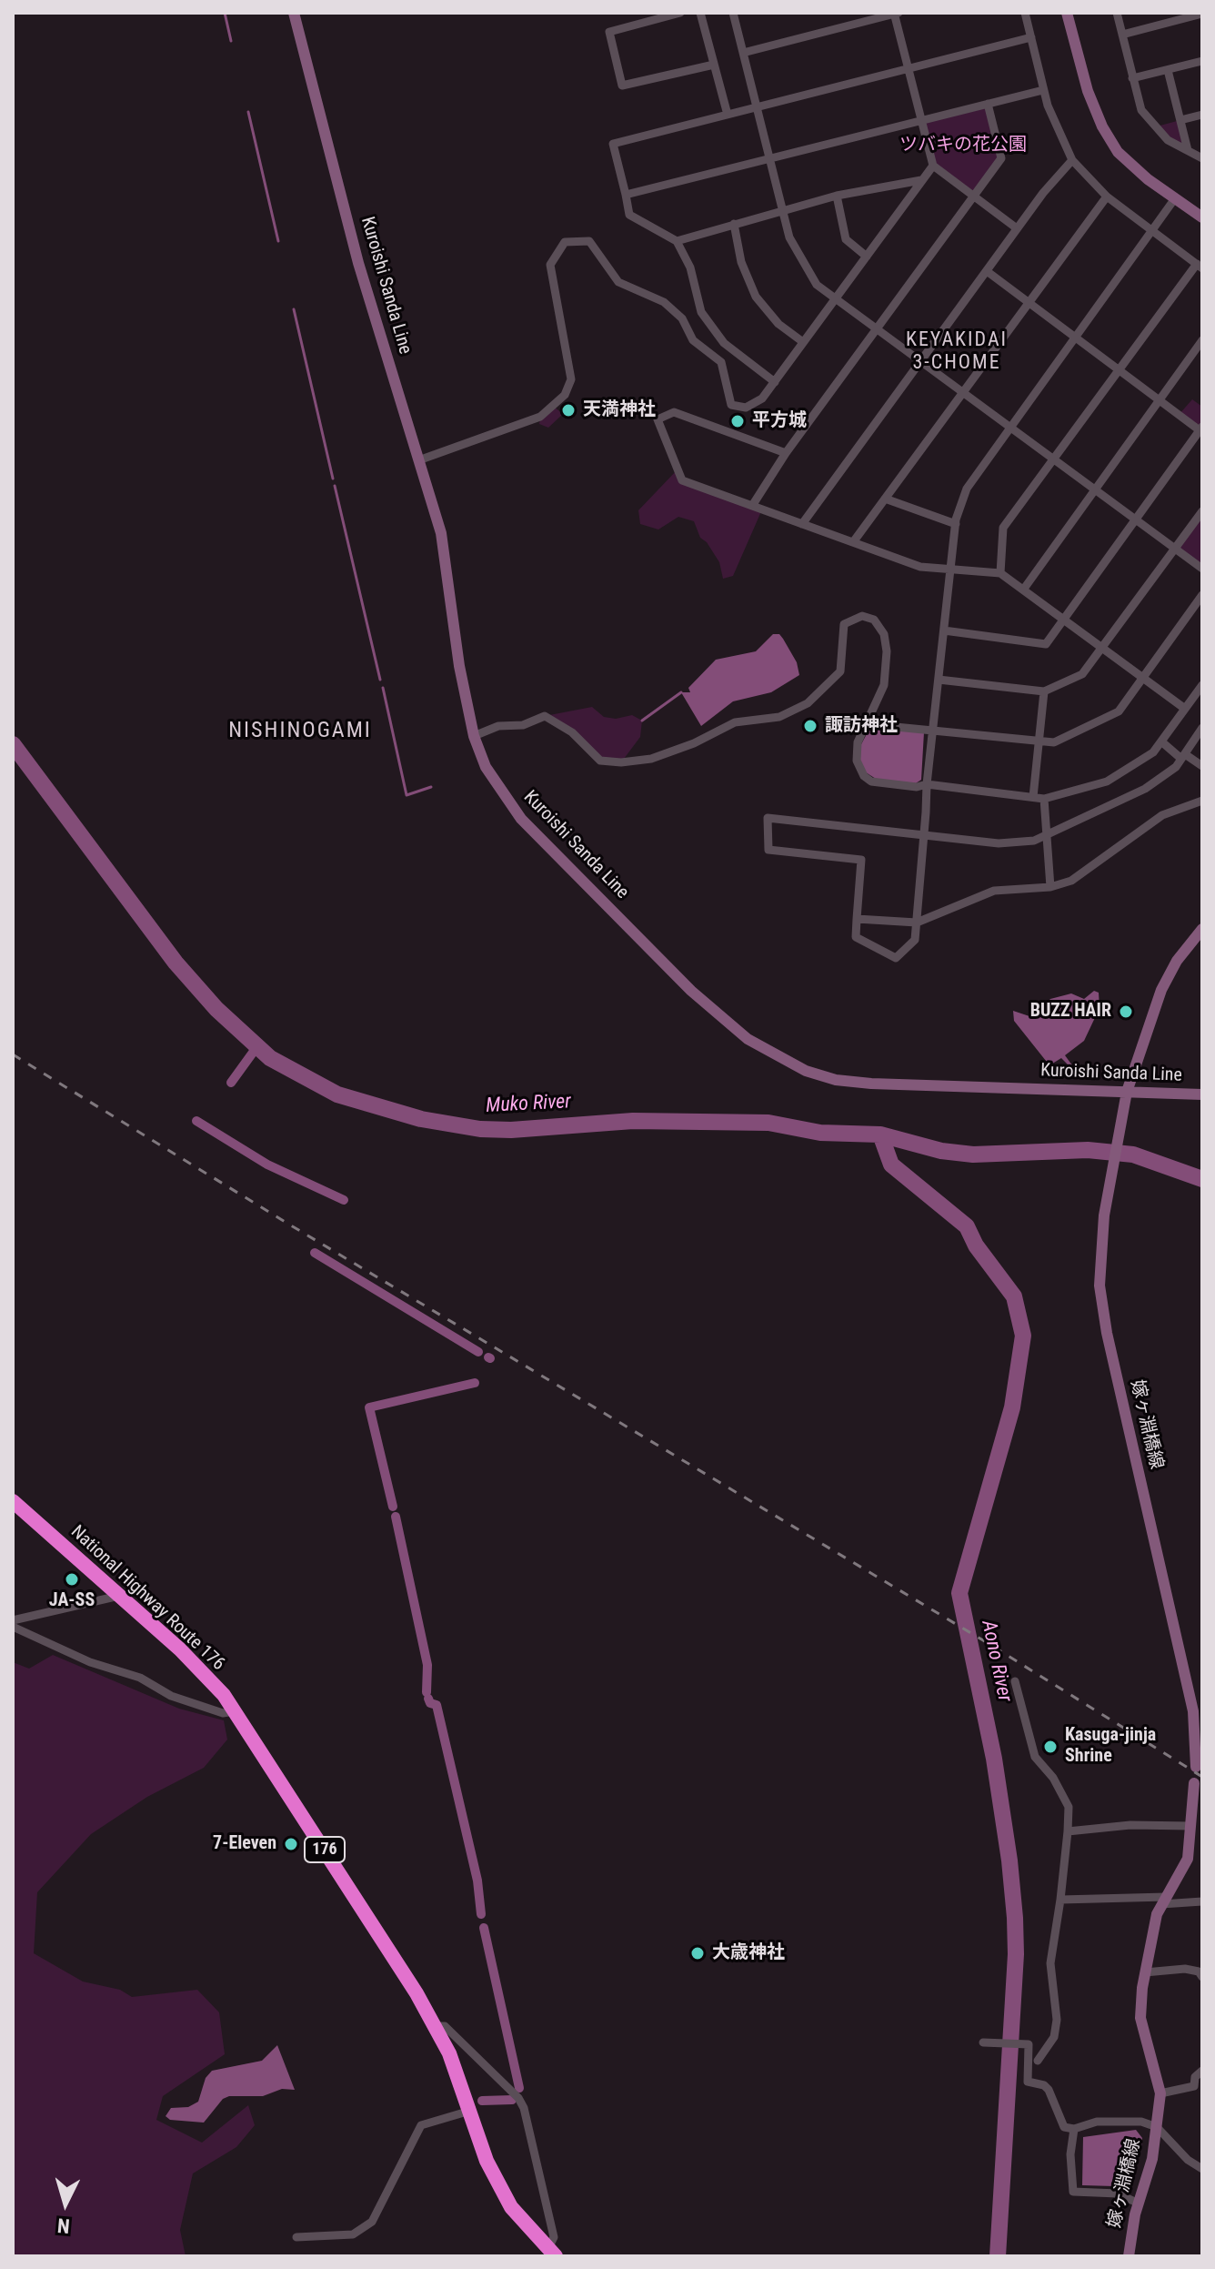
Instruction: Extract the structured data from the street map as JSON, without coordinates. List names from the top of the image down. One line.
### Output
{"streets":{"highway":["National Highway Route 176","176"],"main road":["Kuroishi Sanda Line","嫁ヶ淵橋線"]},"crossings":[["Kuroishi Sanda Line","嫁ヶ淵橋線"]],"districts":["KEYAKIDAI 3-CHOME","NISHINOGAMI"],"water":["Muko River","Aono River"],"parks":["ツバキの花公園"],"places":["天満神社","平方城","諏訪神社","BUZZ HAIR","JA-SS","Kasuga-jinja Shrine","7-Eleven","大歳神社"],"north":"bottom"}
